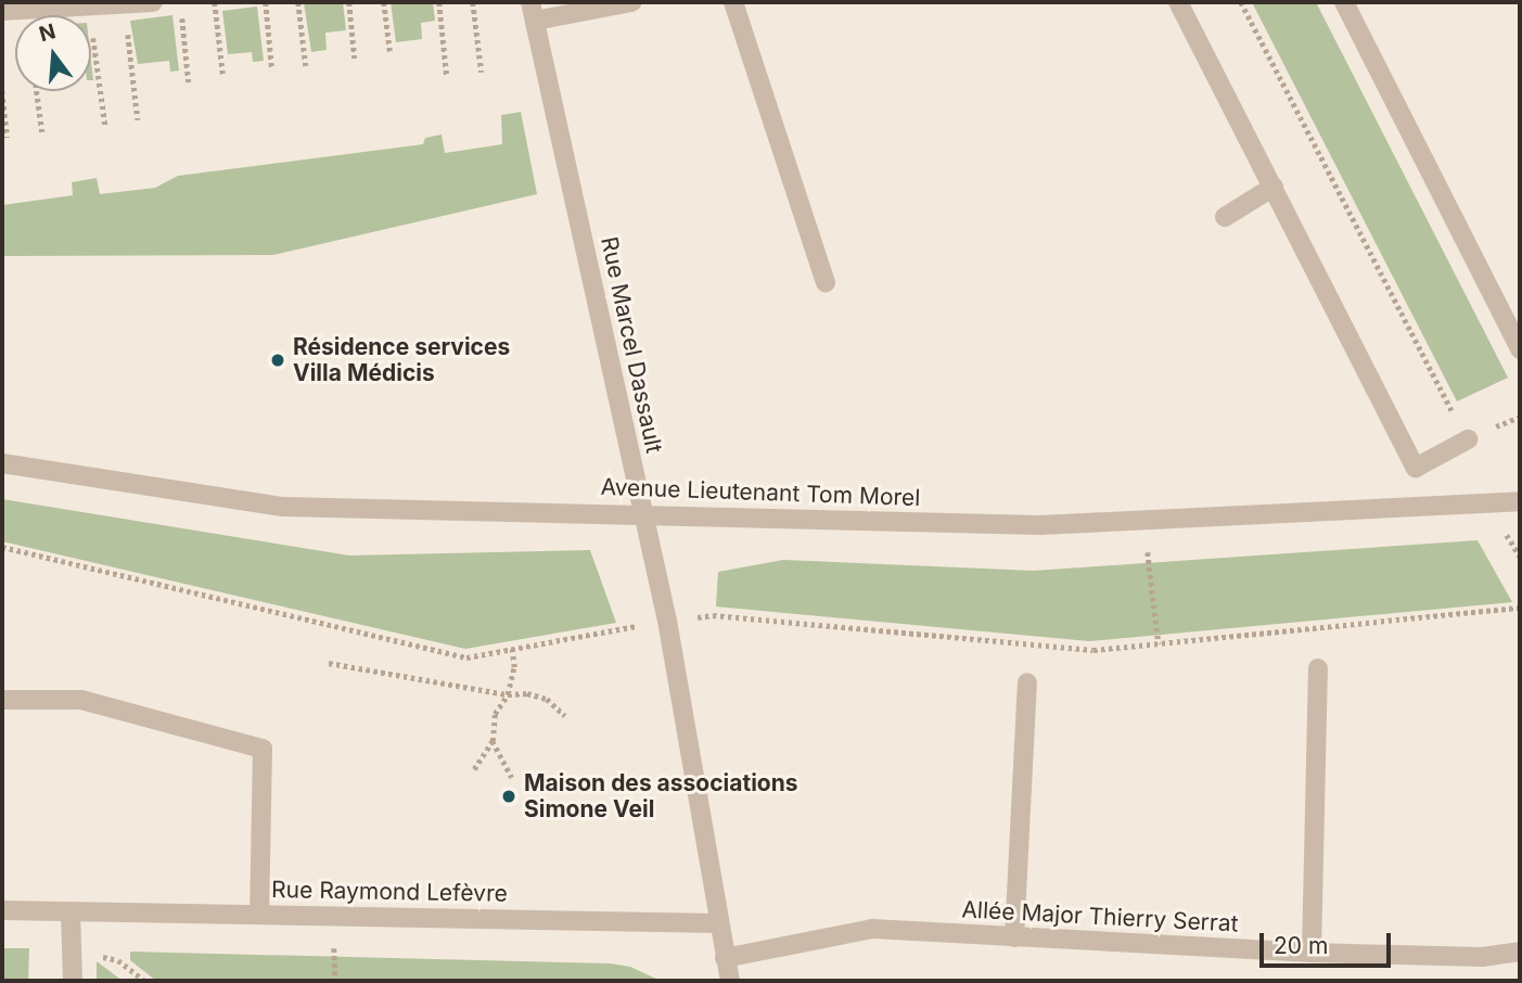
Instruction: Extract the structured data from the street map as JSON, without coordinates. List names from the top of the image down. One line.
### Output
{"streets":{"street":["Rue Marcel Dassault","Avenue Lieutenant Tom Morel","Rue Raymond Lefèvre","Allée Major Thierry Serrat"]},"crossings":[["Rue Marcel Dassault","Avenue Lieutenant Tom Morel"],["Rue Marcel Dassault","Rue Raymond Lefèvre"]],"places":["Résidence services Villa Médicis","Maison des associations Simone Veil"],"scale_bar":"20 m","north":"top"}
